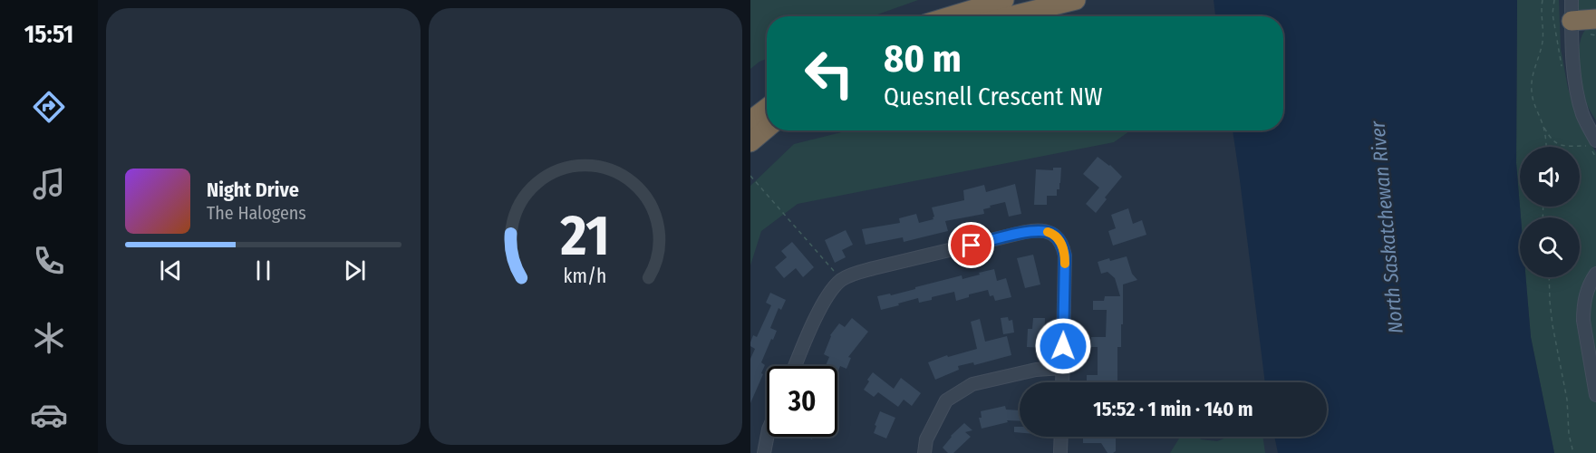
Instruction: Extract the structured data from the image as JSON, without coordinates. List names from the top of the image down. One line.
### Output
{"water":["North Saskatchewan River"],"page":{"tabs":"15:51","turn":["80 m","Quesnell Crescent NW"],"song":["Night Drive","The Halogens"],"limit":"30","trip":"15:52 · 1 min · 140 m","gauge":["21","km/h"]}}
